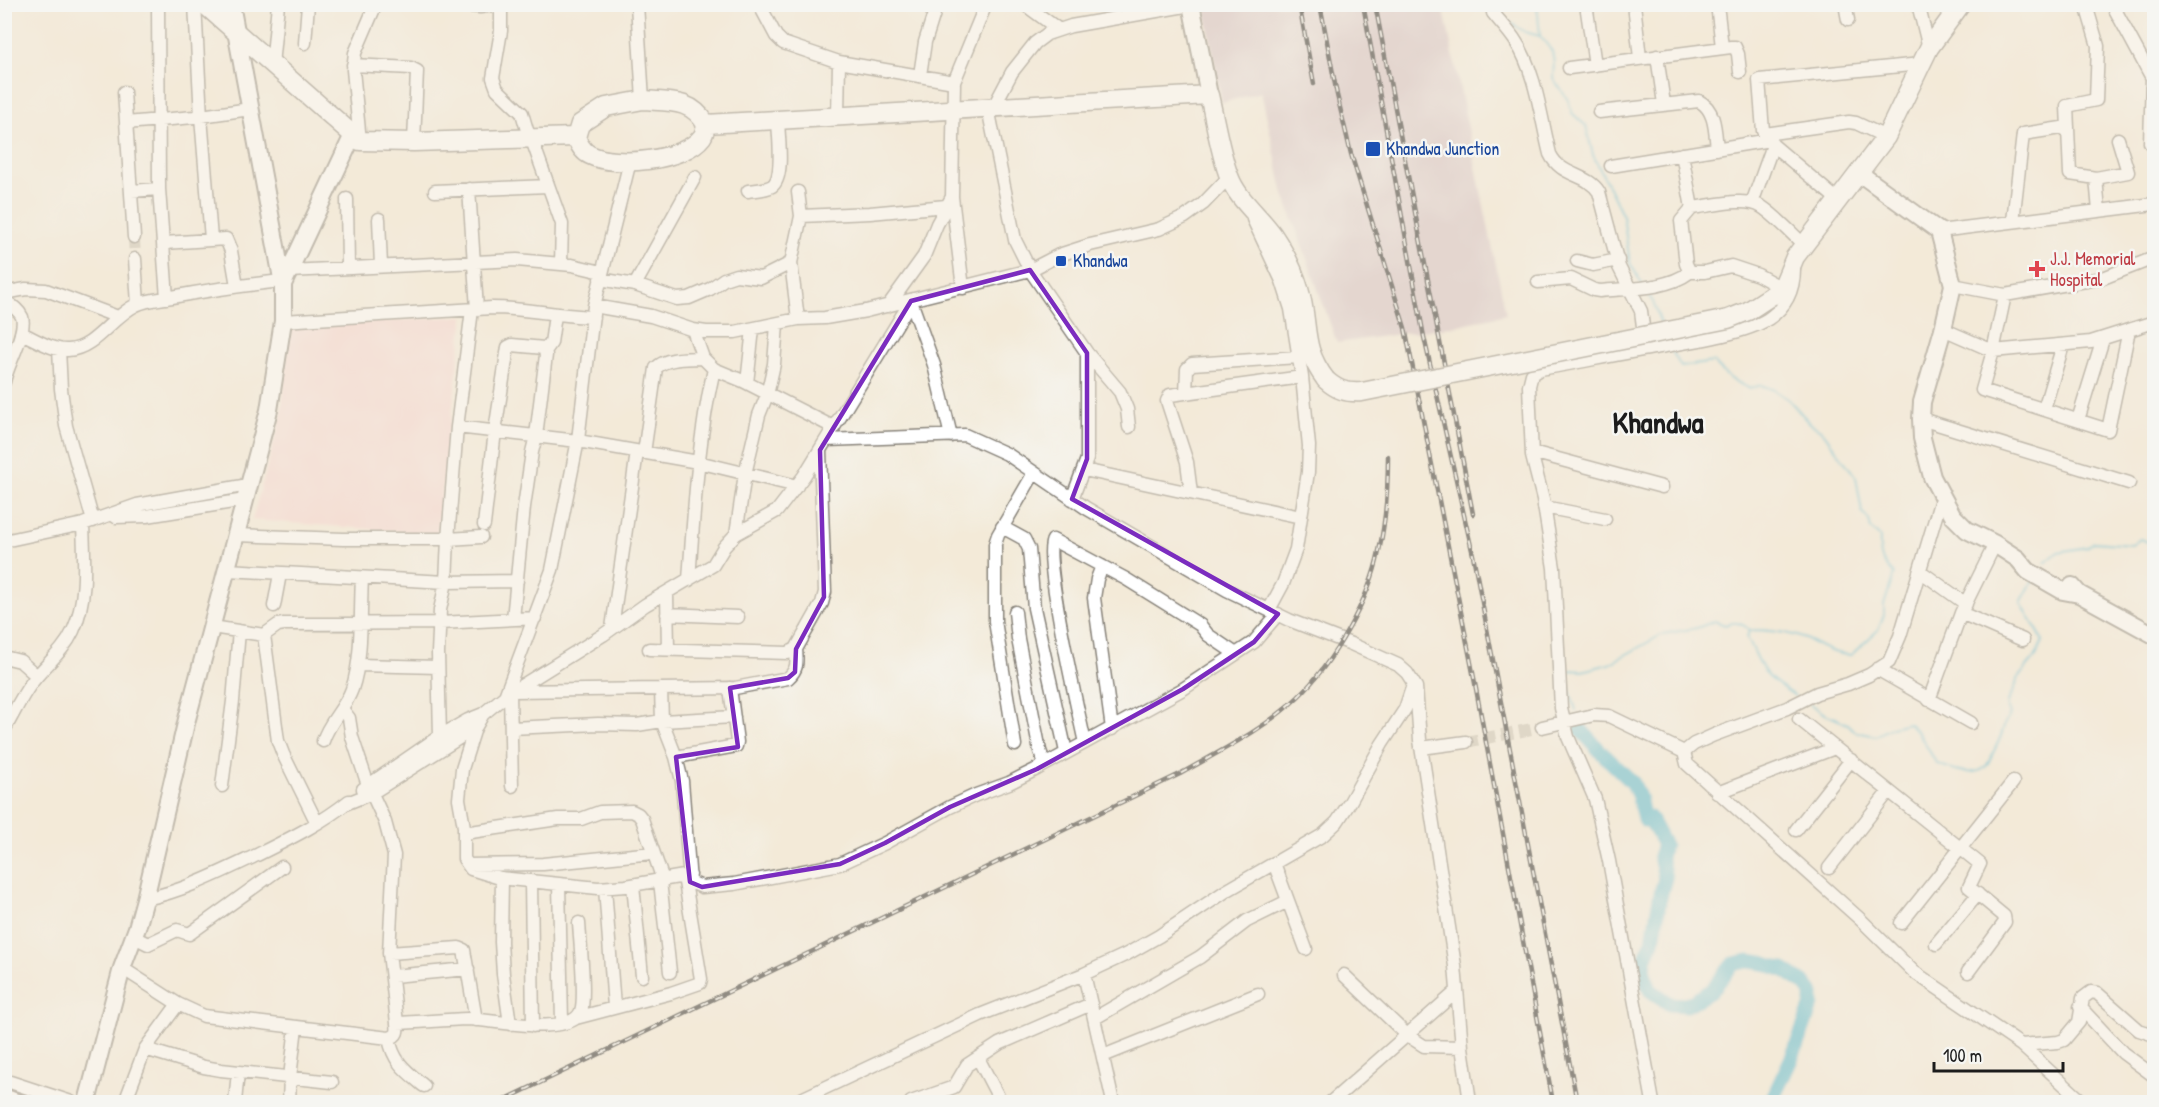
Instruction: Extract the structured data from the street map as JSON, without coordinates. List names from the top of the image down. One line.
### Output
{"districts":["Khandwa"],"places":{"transit":["Khandwa Junction","Khandwa"],"health":["J.J. Memorial Hospital"]},"scale_bar":"100 m"}
